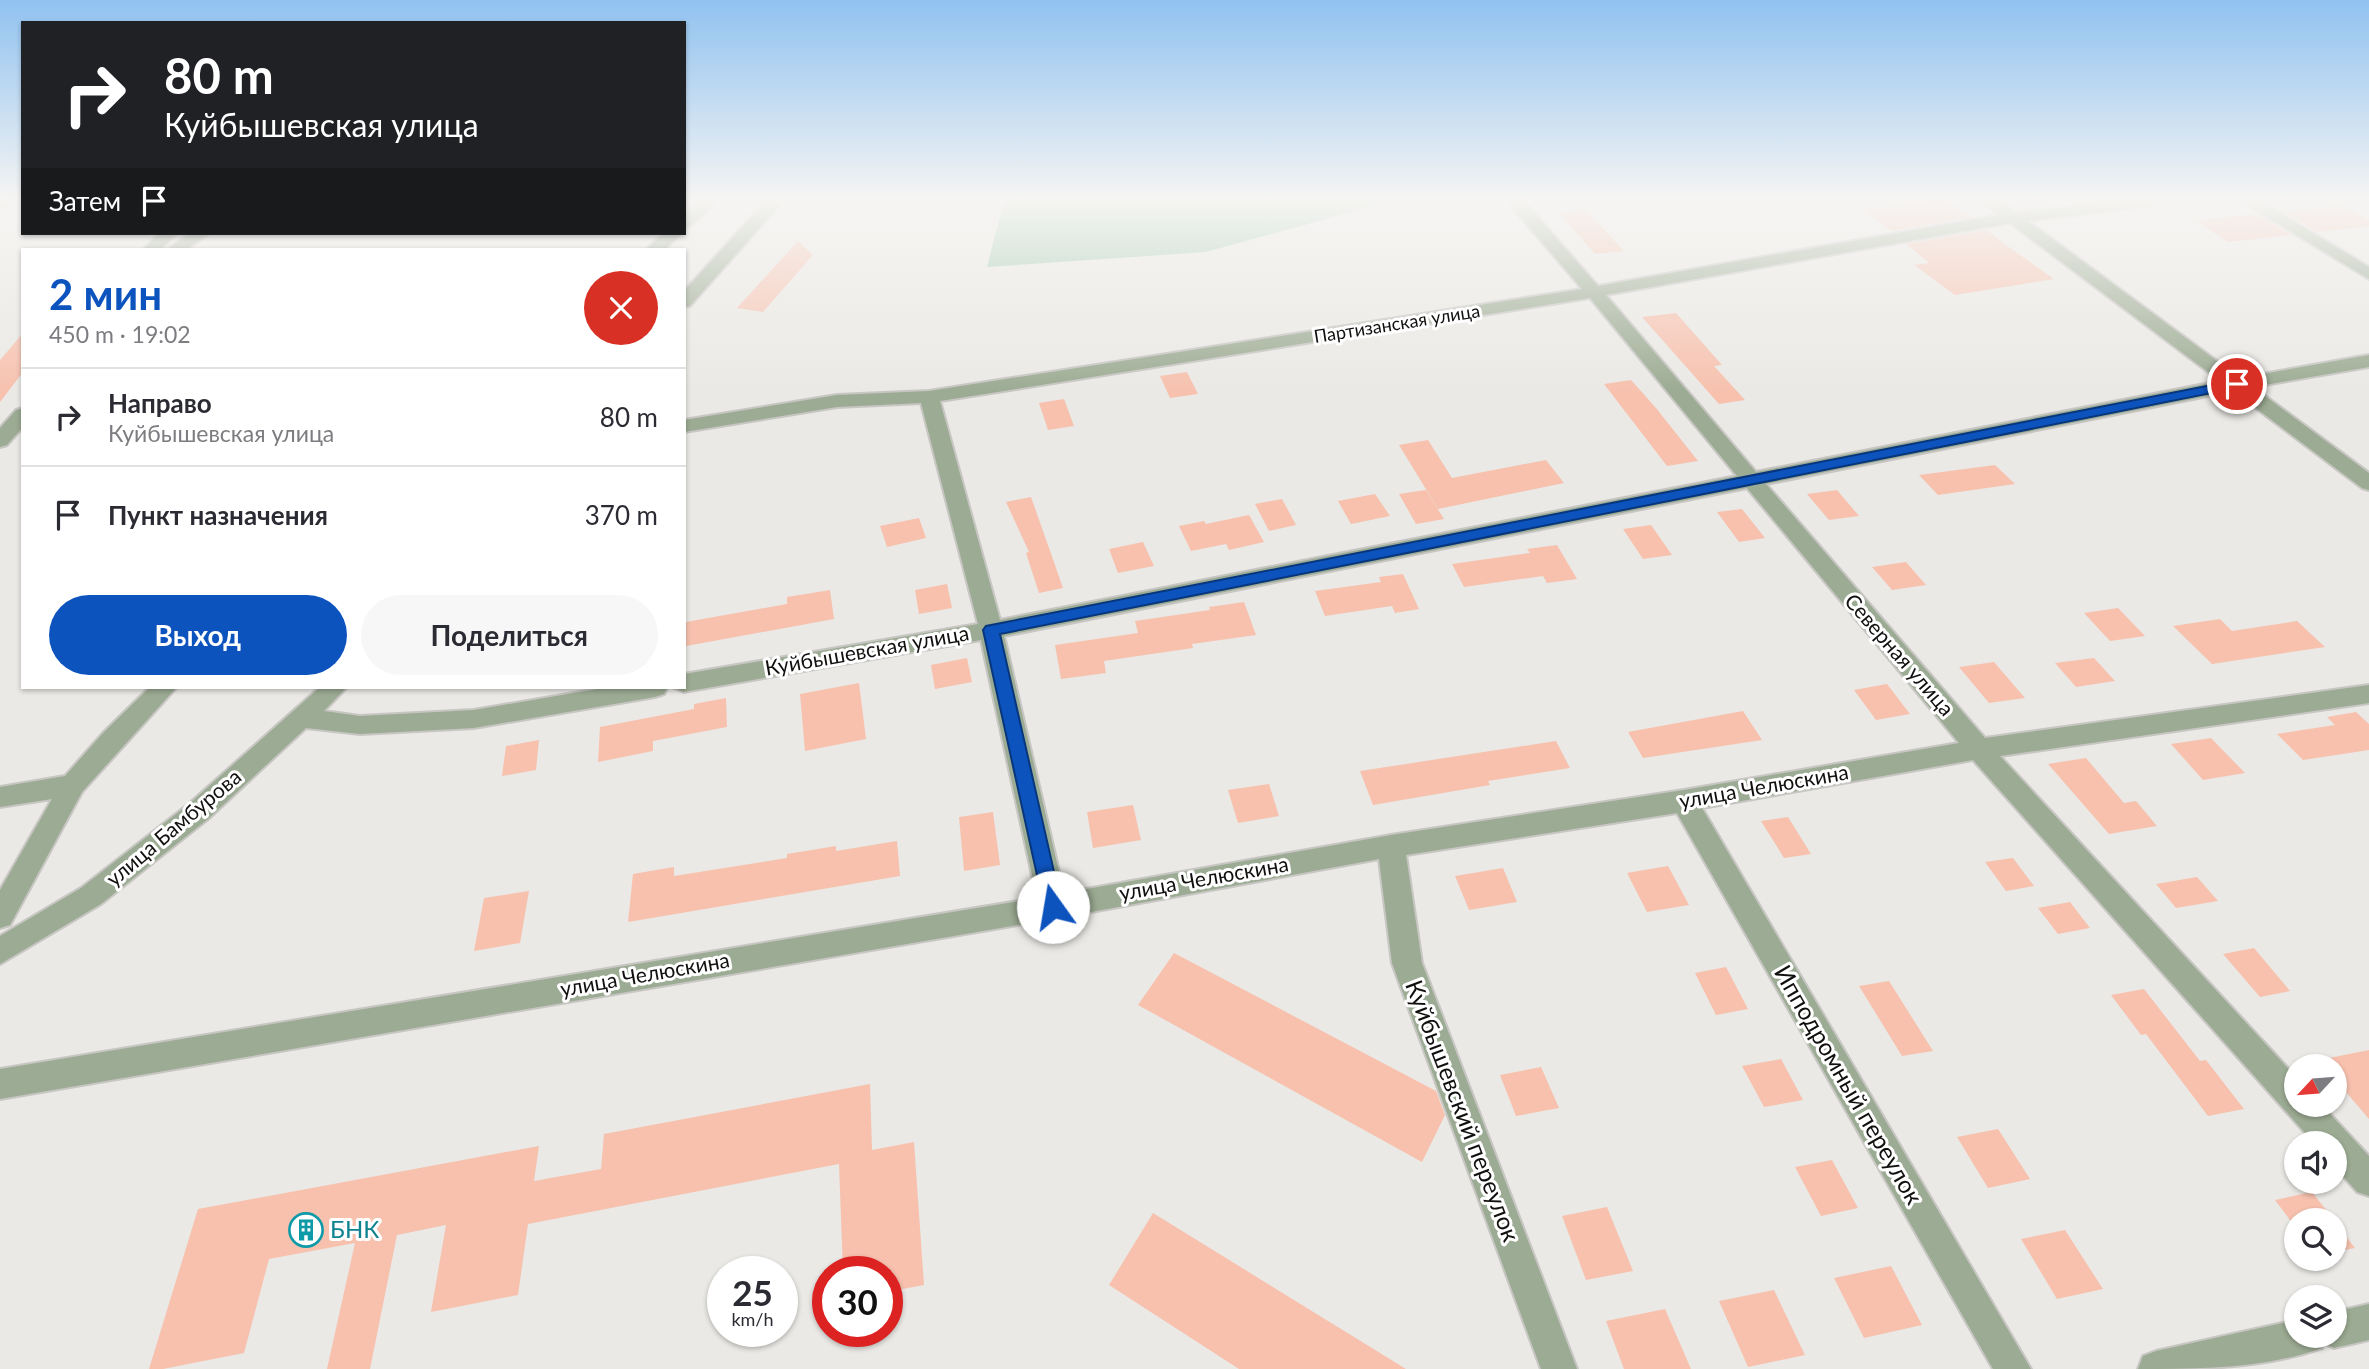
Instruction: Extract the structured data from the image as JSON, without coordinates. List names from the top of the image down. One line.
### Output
{"streets":{"street":["Партизанская улица","Куйбышевская улица","Северная улица","улица Челюскина","улица Бамбурова","Ипподромный переулок","Куйбышевский переулок"]},"crossings":[["Партизанская улица","Северная улица"],["Куйбышевская улица","Северная улица"],["Северная улица","улица Челюскина"],["улица Челюскина","Ипподромный переулок"],["улица Челюскина","Куйбышевский переулок"]],"places":{"building":["БНК"]},"north":"bottom left","page":{"turn":["80 m","Куйбышевская улица"],"then":"Затем","heading":["2 мин","450 m · 19:02"],"list":[{"name":"Направо","note":"Куйбышевская улица","value":"80 m"},{"name":"Пункт назначения","value":"370 m"}],"buttons":["Выход","Поделиться"],"speed":"25 km/h","limit":"30"}}
